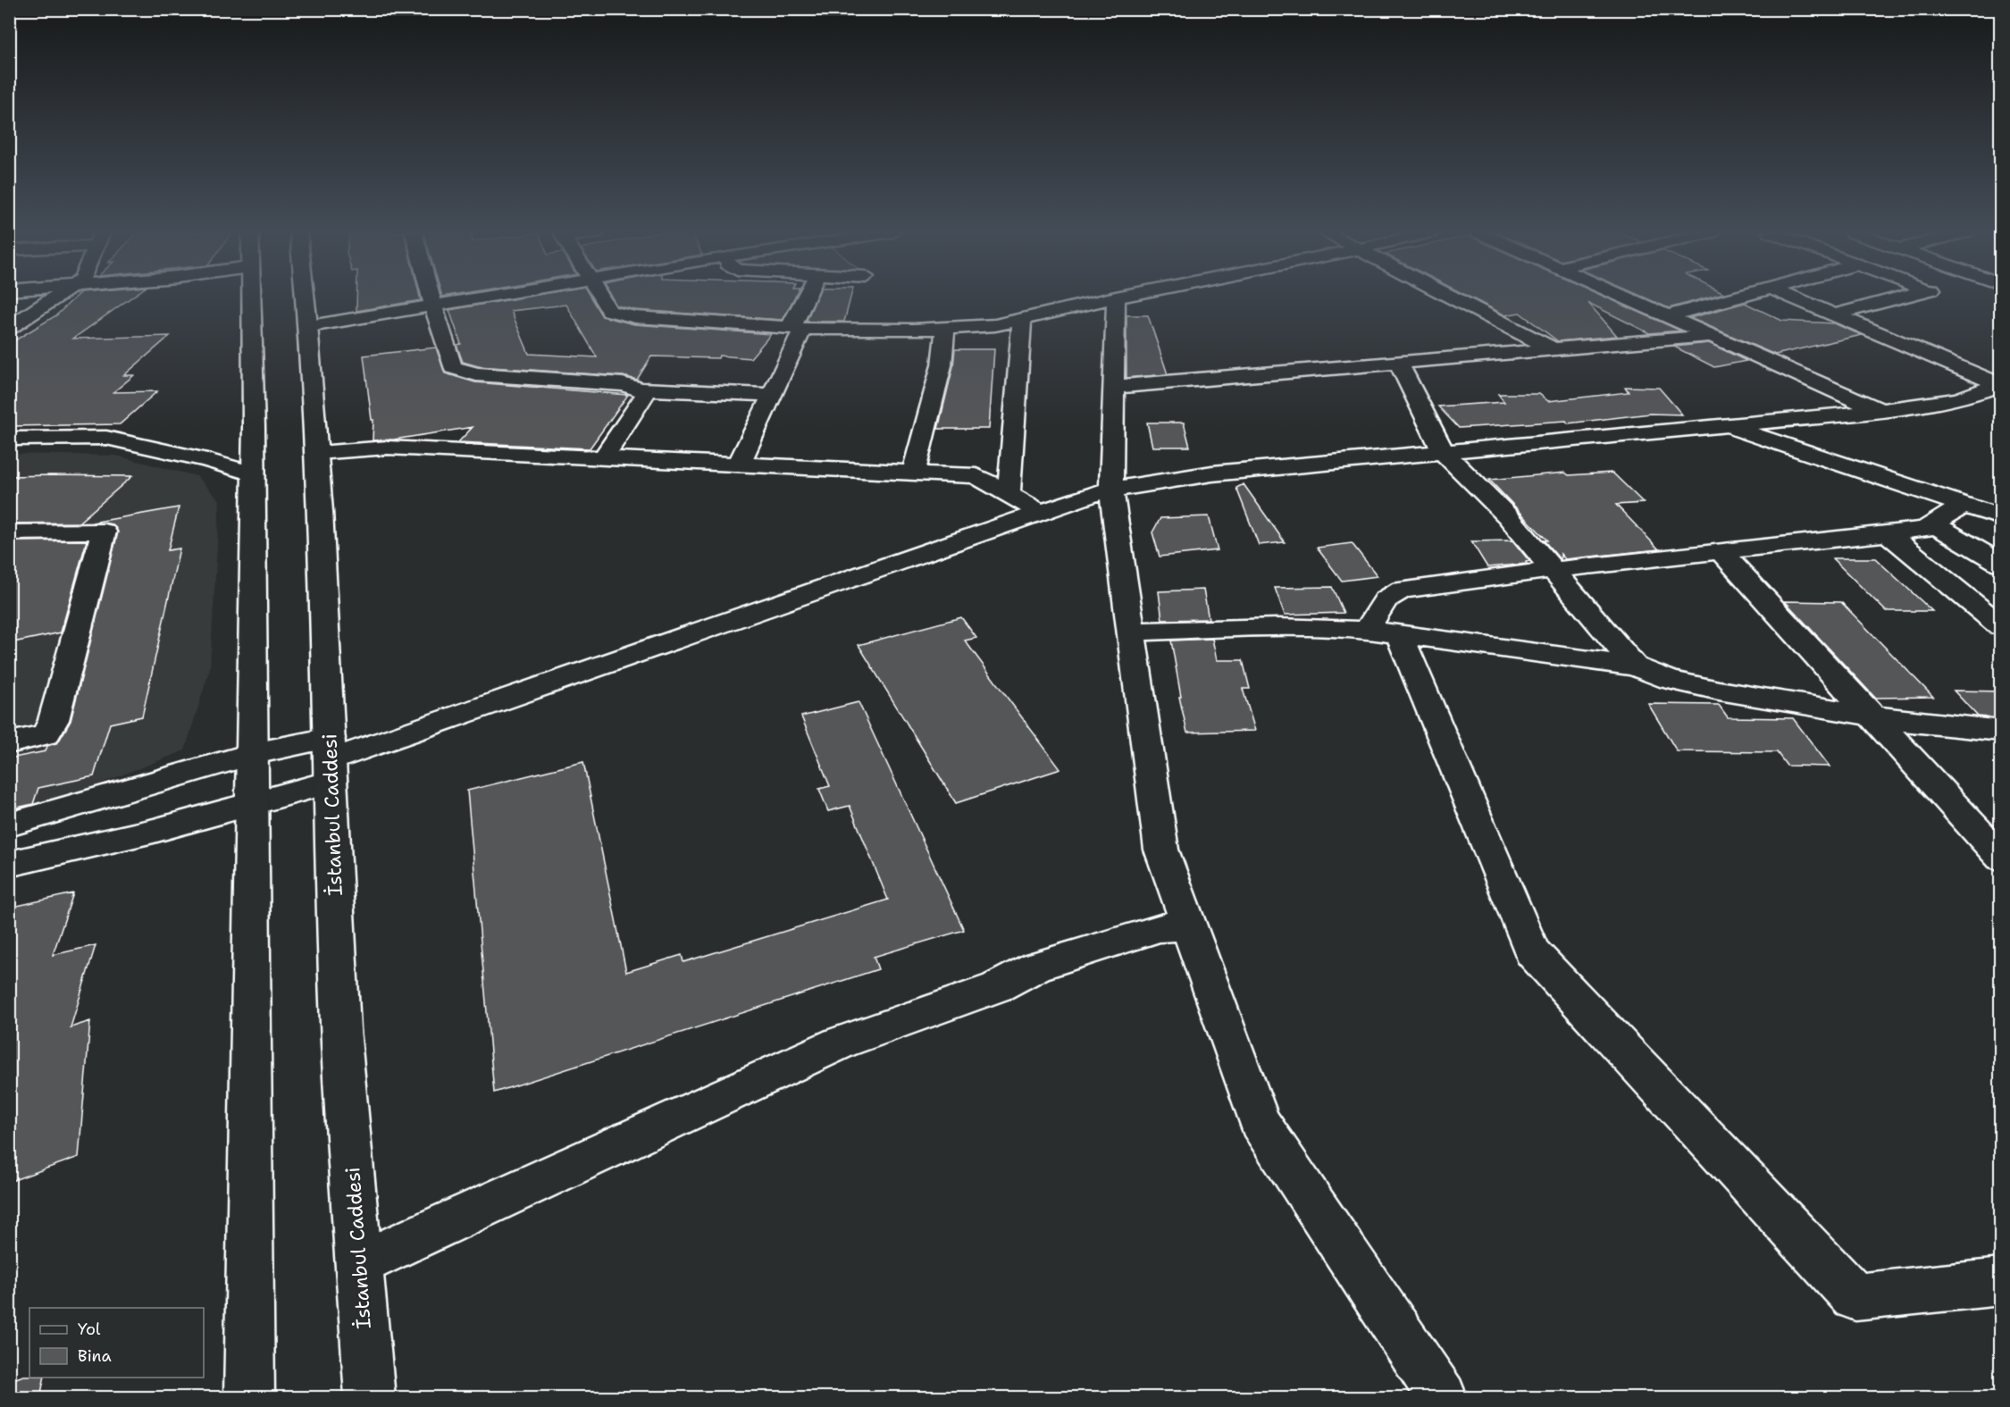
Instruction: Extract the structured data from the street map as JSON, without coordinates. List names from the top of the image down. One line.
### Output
{"streets":{"street":["İstanbul Caddesi"]},"legend":["Yol","Bina"]}
